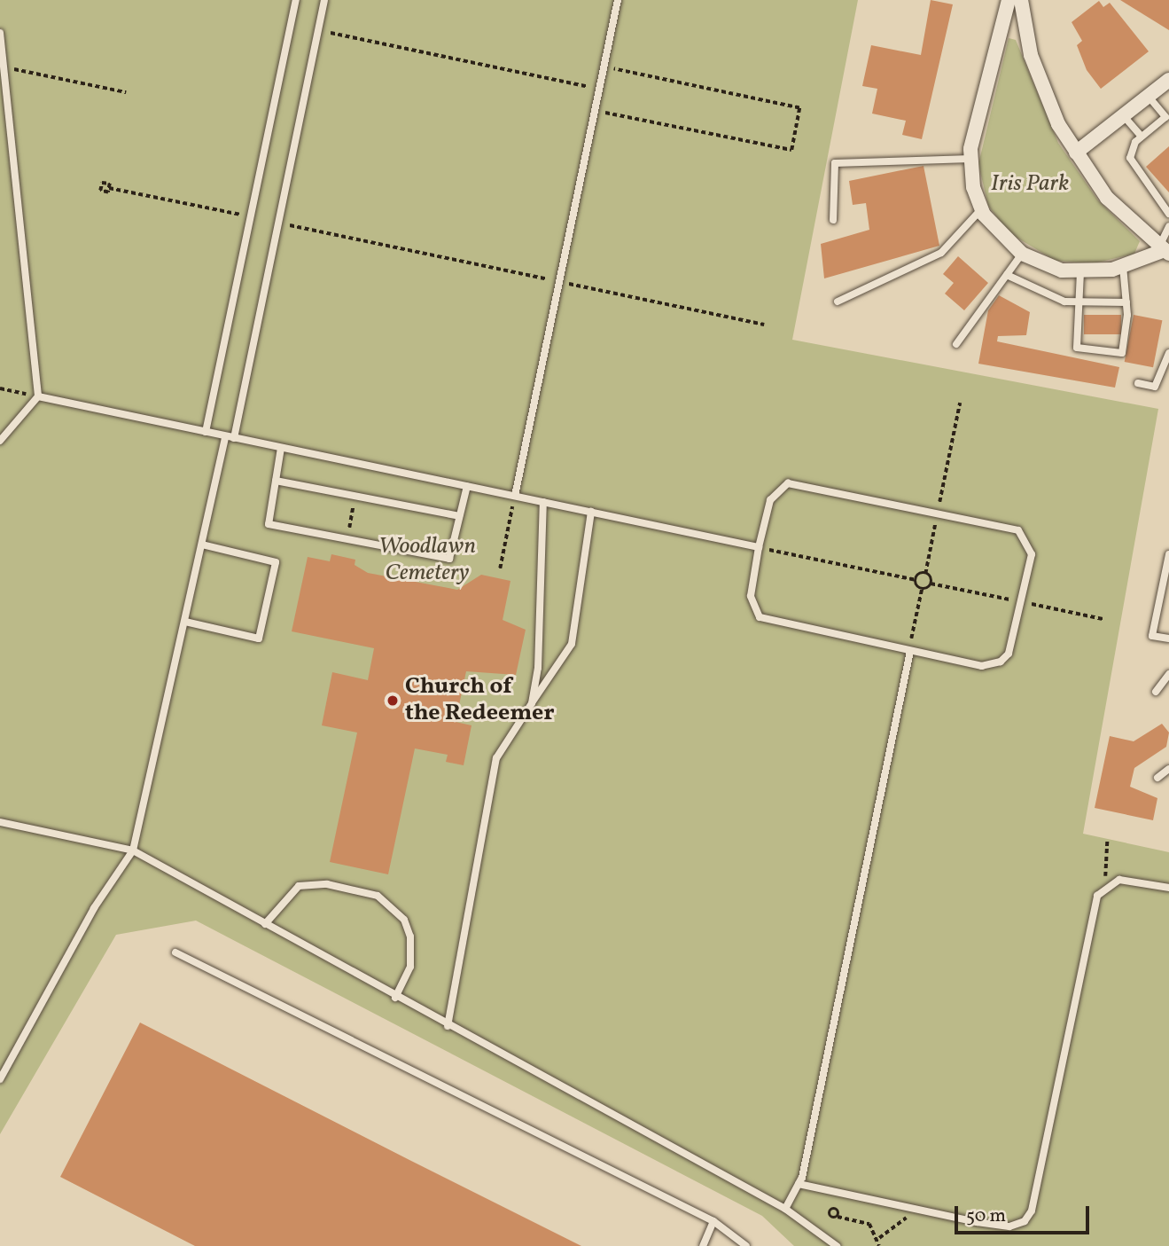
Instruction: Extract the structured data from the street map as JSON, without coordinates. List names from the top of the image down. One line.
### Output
{"parks":["Iris Park","Woodlawn Cemetery"],"places":["Church of the Redeemer"],"scale_bar":"50 m"}
